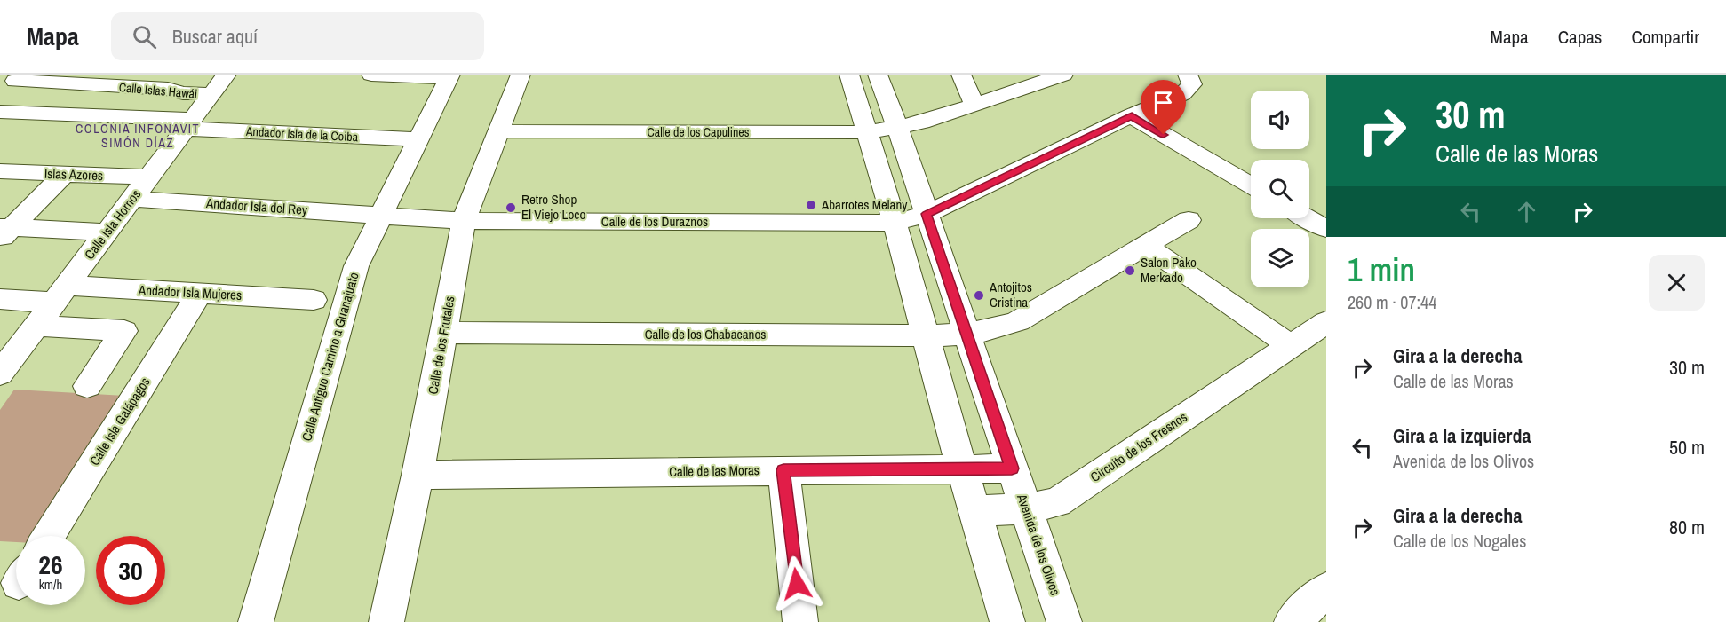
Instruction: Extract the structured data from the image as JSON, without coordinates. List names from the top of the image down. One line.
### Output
{"streets":{"street":["Calle Islas Hawái","Calle de los Capulines","Andador Isla de la Coiba","Islas Azores","Andador Isla del Rey","Calle de los Duraznos","Calle Isla Hornos","Andador Isla Mujeres","Calle de los Chabacanos","Calle de los Frutales","Calle Antiguo Camino a Guanajuato","Calle Isla Galápagos","Circuito de los Fresnos","Calle de las Moras","Avenida de los Olivos"]},"crossings":[["Calle Islas Hawái","Calle Isla Hornos"],["Calle de los Capulines","Calle de los Frutales"],["Calle de los Capulines","Avenida de los Olivos"],["Andador Isla de la Coiba","Calle Isla Hornos"],["Andador Isla de la Coiba","Calle Antiguo Camino a Guanajuato"],["Islas Azores","Calle Isla Hornos"],["Andador Isla del Rey","Calle de los Duraznos"],["Andador Isla del Rey","Calle Isla Hornos"],["Andador Isla del Rey","Calle Antiguo Camino a Guanajuato"],["Calle de los Duraznos","Calle de los Frutales"],["Calle de los Duraznos","Calle Antiguo Camino a Guanajuato"],["Calle de los Duraznos","Avenida de los Olivos"],["Calle Isla Hornos","Andador Isla Mujeres"],["Andador Isla Mujeres","Calle Isla Galápagos"],["Calle de los Chabacanos","Calle de los Frutales"],["Calle de los Chabacanos","Avenida de los Olivos"],["Calle de los Frutales","Calle de las Moras"],["Circuito de los Fresnos","Avenida de los Olivos"],["Calle de las Moras","Avenida de los Olivos"]],"districts":["COLONIA INFONAVIT SIMÓN DÍAZ"],"places":["Abarrotes Melany","Retro Shop El Viejo Loco","Salon Pako Merkado","Antojitos Cristina"],"page":{"header":"Mapa","search":"Buscar aquí","nav":["Mapa","Capas","Compartir"],"turn":["30 m","Calle de las Moras"],"heading":["1 min","260 m · 07:44"],"list":[{"name":"Gira a la derecha","note":"Calle de las Moras","value":"30 m"},{"name":"Gira a la izquierda","note":"Avenida de los Olivos","value":"50 m"},{"name":"Gira a la derecha","note":"Calle de los Nogales","value":"80 m"}],"speed":"26 km/h","limit":"30"}}
